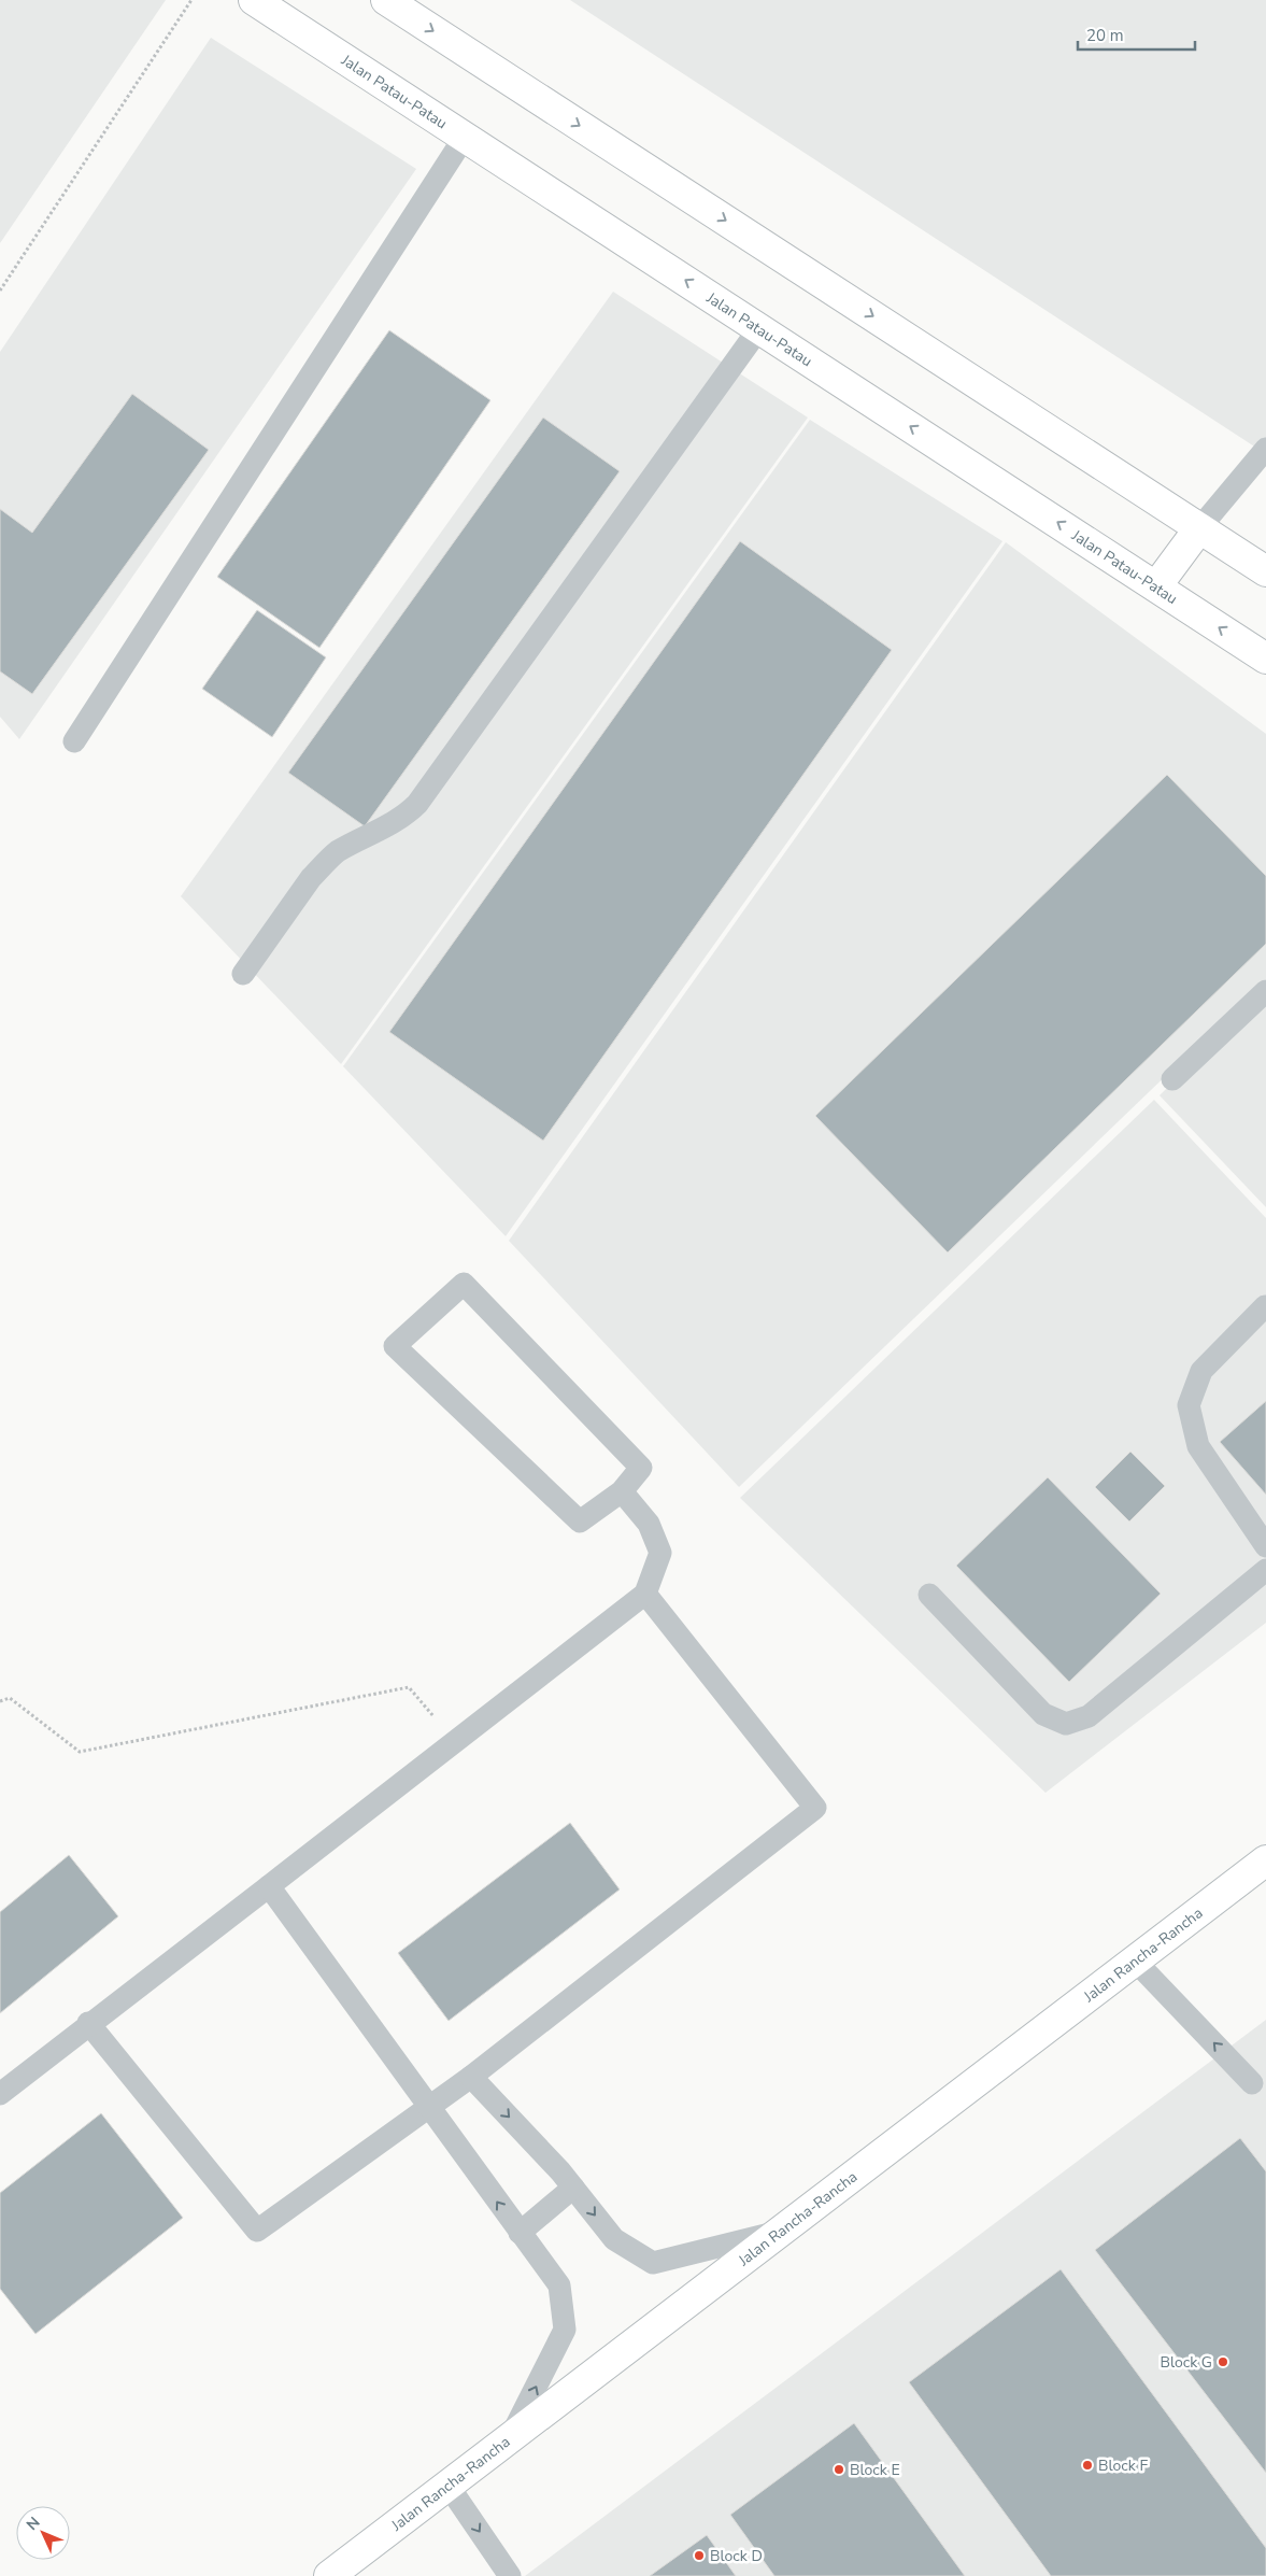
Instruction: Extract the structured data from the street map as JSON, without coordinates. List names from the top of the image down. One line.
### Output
{"streets":{"main road":["Jalan Patau-Patau","Jalan Rancha-Rancha"]},"places":["Block G","Block F","Block E","Block D"],"scale_bar":"20 m","north":"top left"}
